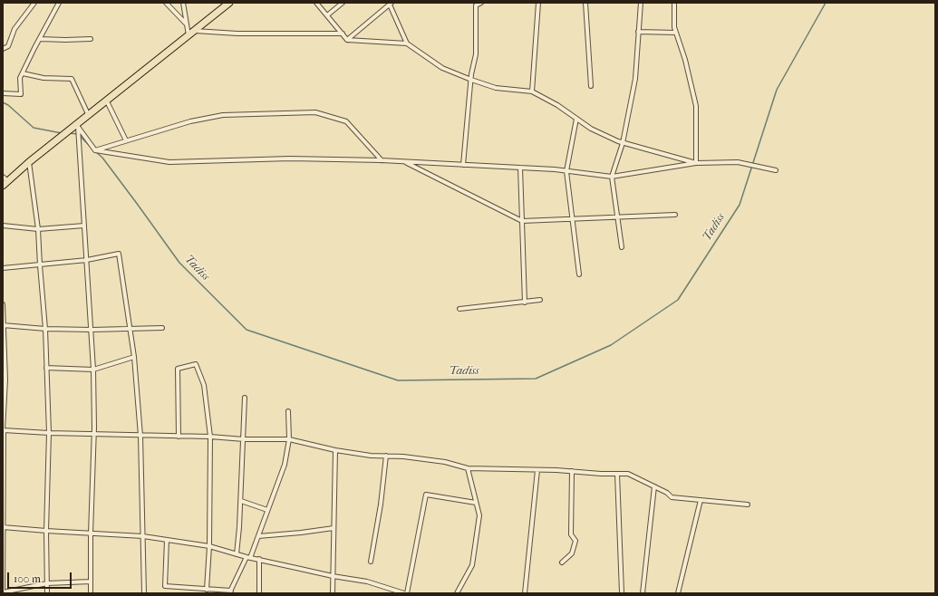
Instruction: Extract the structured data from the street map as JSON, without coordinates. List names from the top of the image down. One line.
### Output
{"water":["Tadiss"],"scale_bar":"100 m"}
